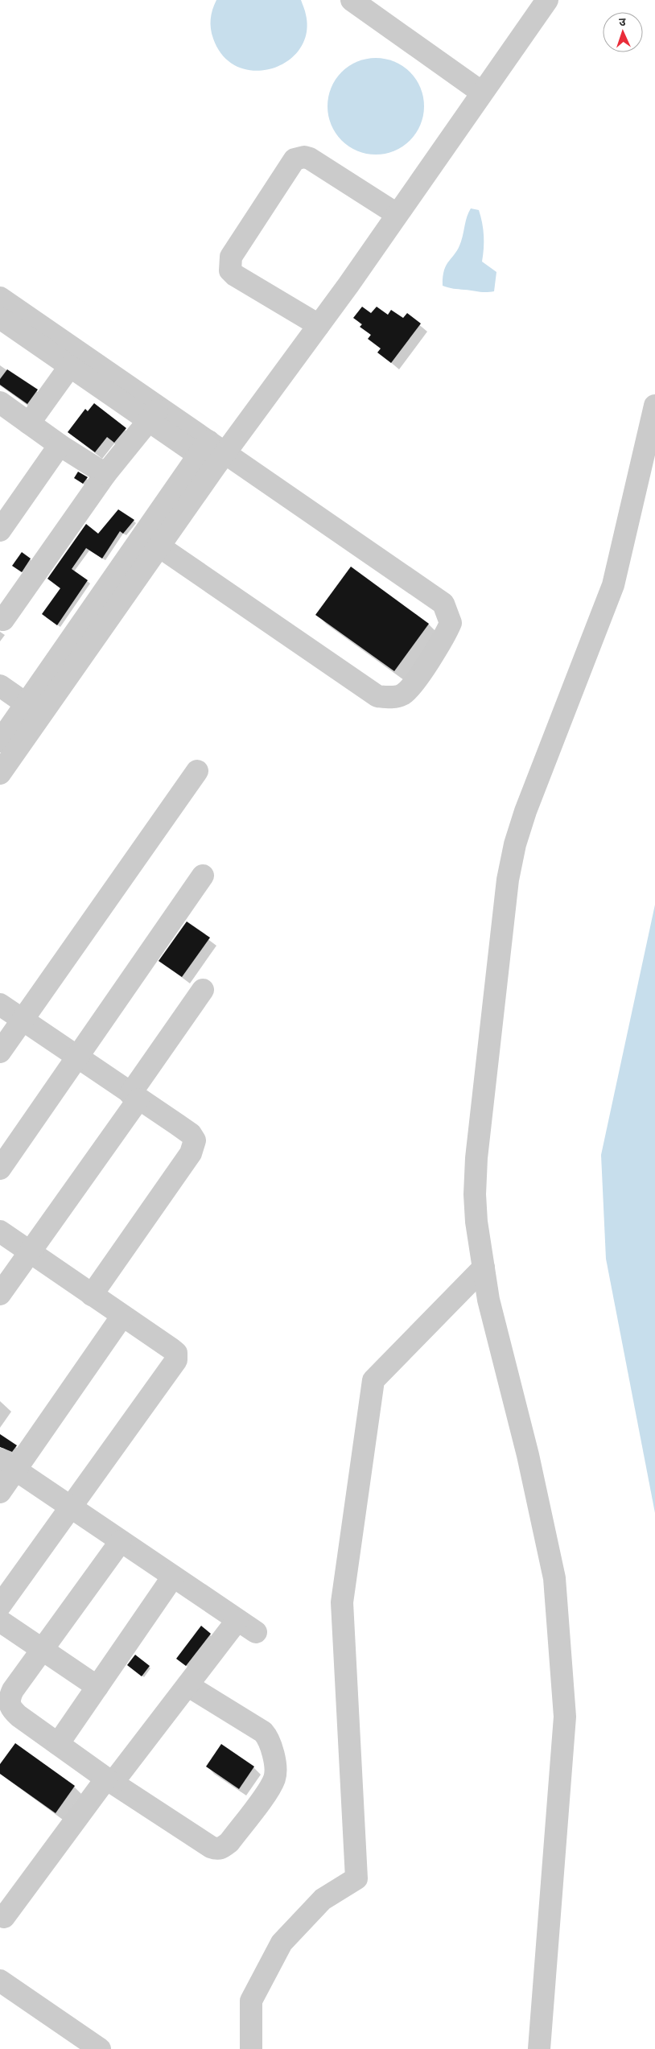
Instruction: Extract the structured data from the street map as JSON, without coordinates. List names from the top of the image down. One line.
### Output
{"north":"top"}
